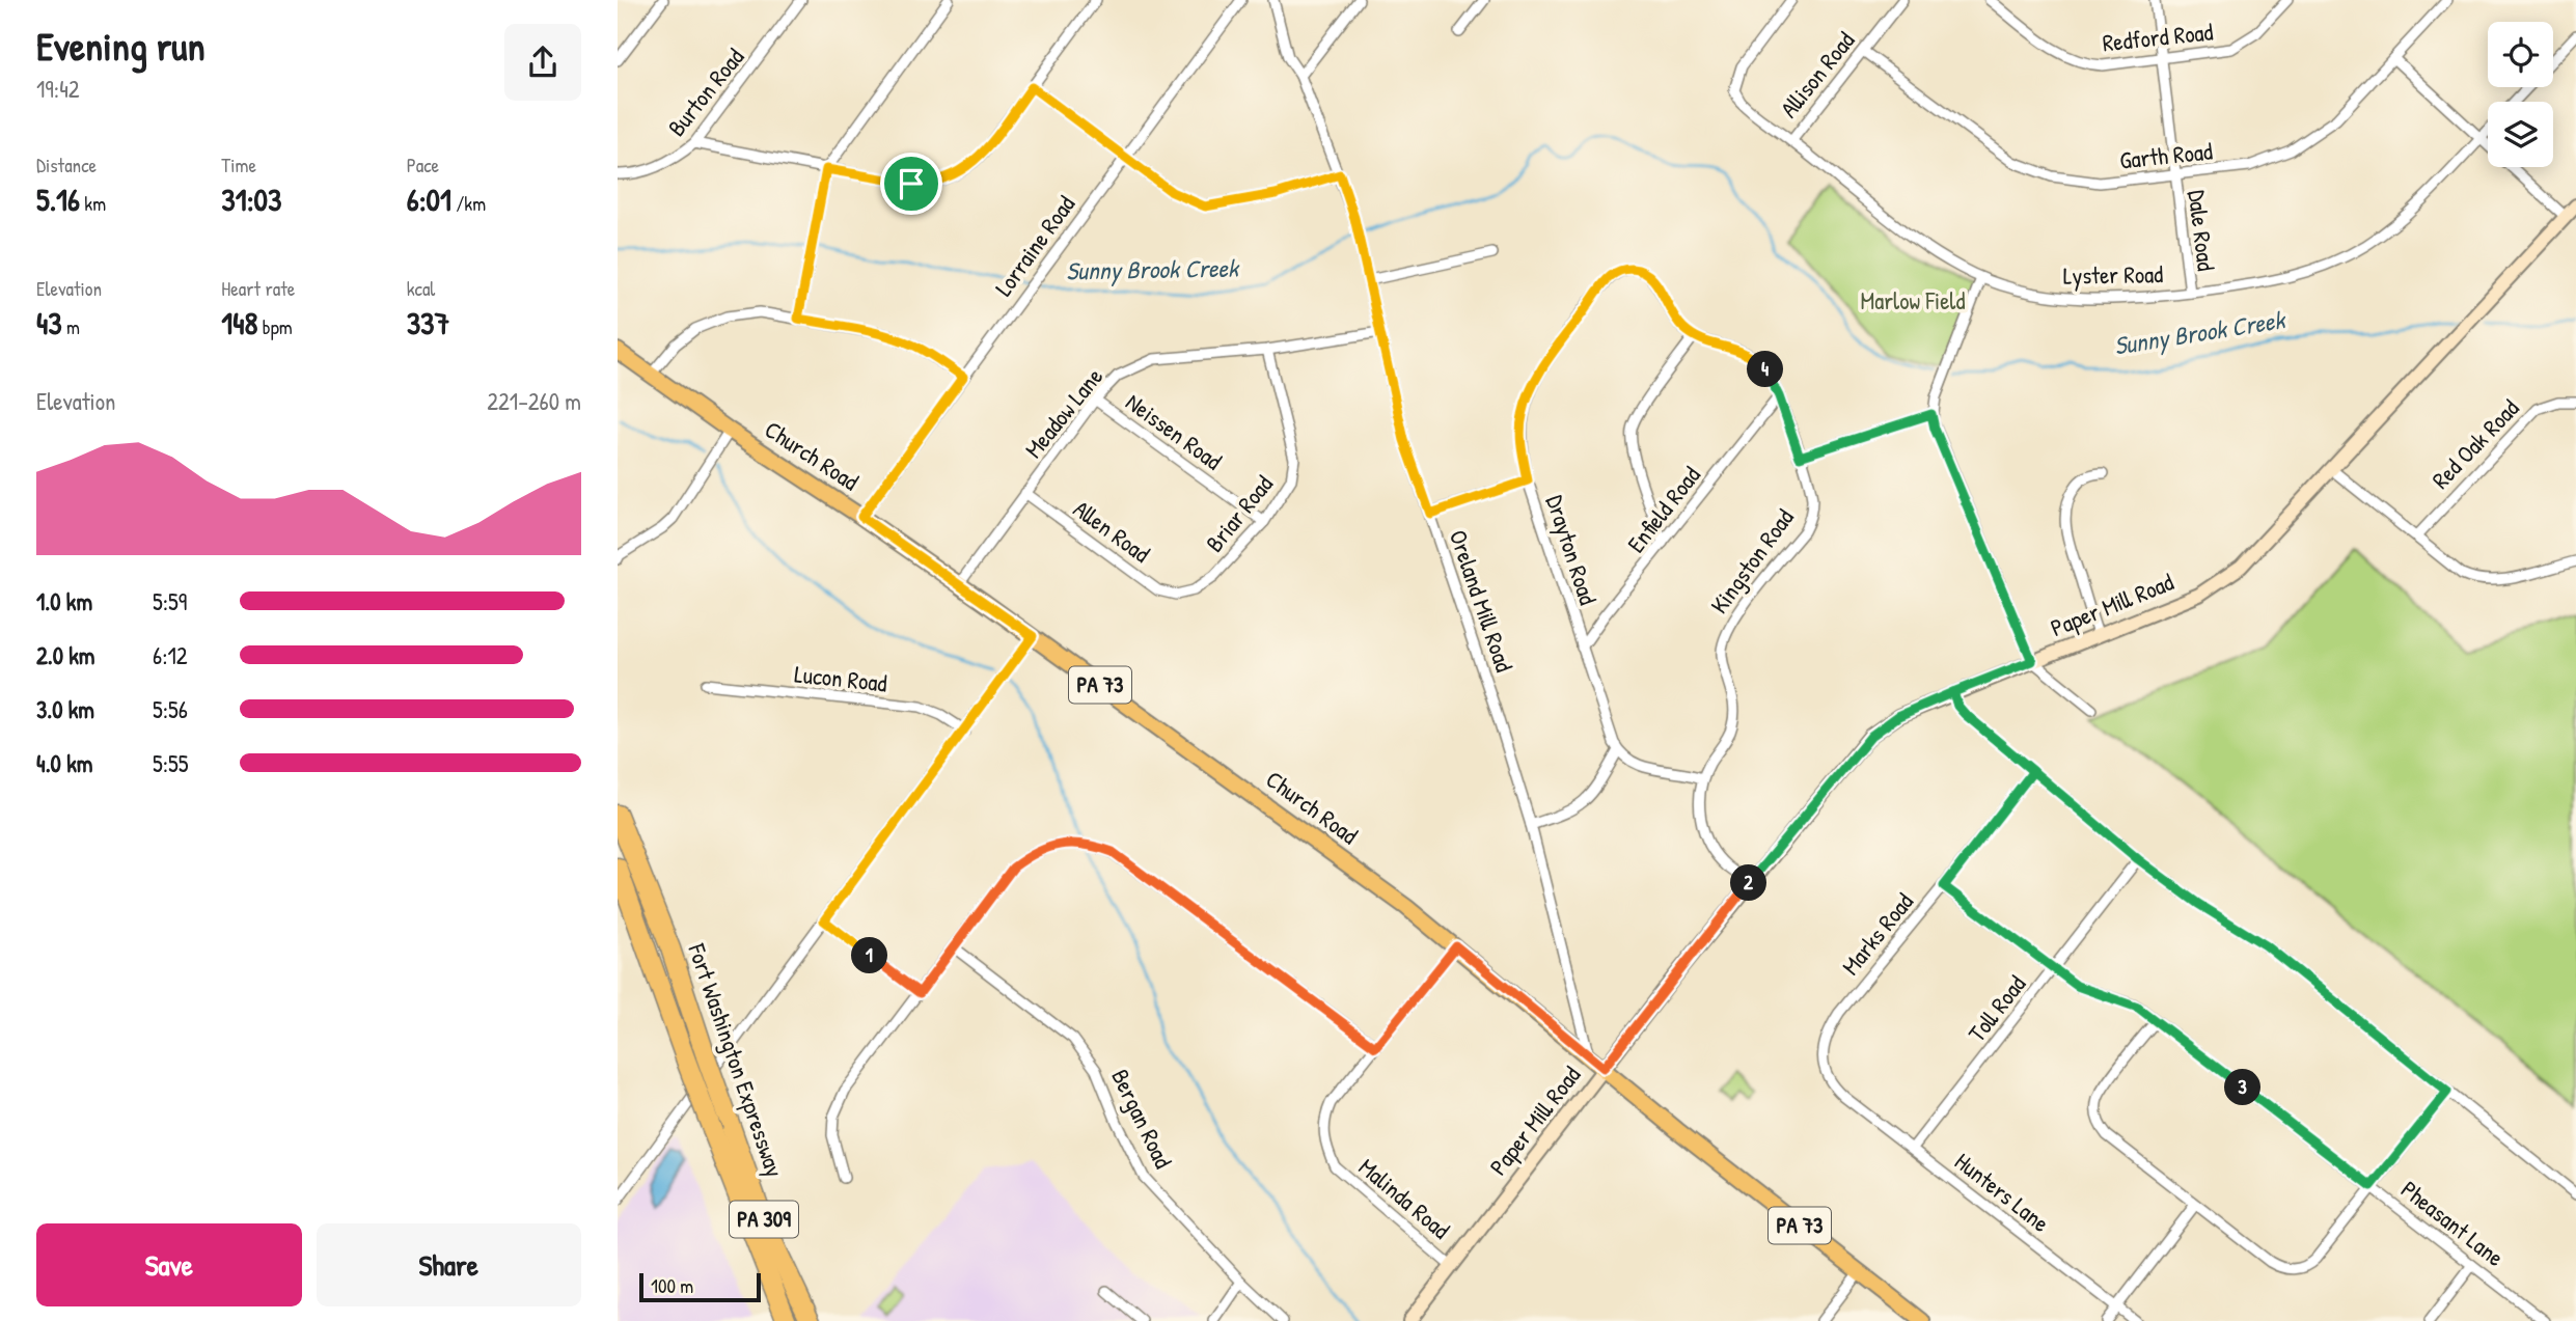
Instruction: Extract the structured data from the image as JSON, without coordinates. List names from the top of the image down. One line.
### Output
{"streets":{"highway":["Fort Washington Expressway","PA 309"],"main road":["Church Road","PA 73"],"street":["Redford Road","Allison Road","Burton Road","Garth Road","Dale Road","Lorraine Road","Lyster Road","Meadow Lane","Neissen Road","Red Oak Road","Enfield Road","Briar Road","Allen Road","Drayton Road","Kingston Road","Oreland Mill Road","Paper Mill Road","Lucon Road","Marks Road","Toll Road","Bergan Road","Hunters Lane","Malinda Road","Pheasant Lane"]},"crossings":[["Redford Road","Dale Road"],["Allison Road","Garth Road"],["Allison Road","Lyster Road"],["Garth Road","Dale Road"],["Dale Road","Lyster Road"],["Lorraine Road","Church Road"],["Meadow Lane","Neissen Road"],["Meadow Lane","Church Road"],["Meadow Lane","Briar Road"],["Meadow Lane","Allen Road"],["Meadow Lane","Oreland Mill Road"],["Neissen Road","Briar Road"],["Church Road","Oreland Mill Road"],["Church Road","Paper Mill Road"],["Church Road","Malinda Road"],["Enfield Road","Drayton Road"],["Enfield Road","Kingston Road"],["Briar Road","Allen Road"],["Drayton Road","Kingston Road"],["Paper Mill Road","Malinda Road"],["Marks Road","Hunters Lane"],["Marks Road","Pheasant Lane"],["Toll Road","Hunters Lane"],["Toll Road","Pheasant Lane"]],"water":["Sunny Brook Creek"],"parks":["Marlow Field"],"scale_bar":"100 m","page":{"heading":["Evening run","19:42"],"stats":[["Distance","5.16 km"],["Time","31:03"],["Pace","6:01 /km"],["Elevation","43 m"],["Heart rate","148 bpm"],["kcal","337"]],"pins":["4","2","1","3"],"chart":["Elevation","221–260 m"],"list":[{"name":"1.0 km","note":"5:59"},{"name":"2.0 km","note":"6:12"},{"name":"3.0 km","note":"5:56"},{"name":"4.0 km","note":"5:55"}],"buttons":["Save","Share"],"scale":"100 m"}}
